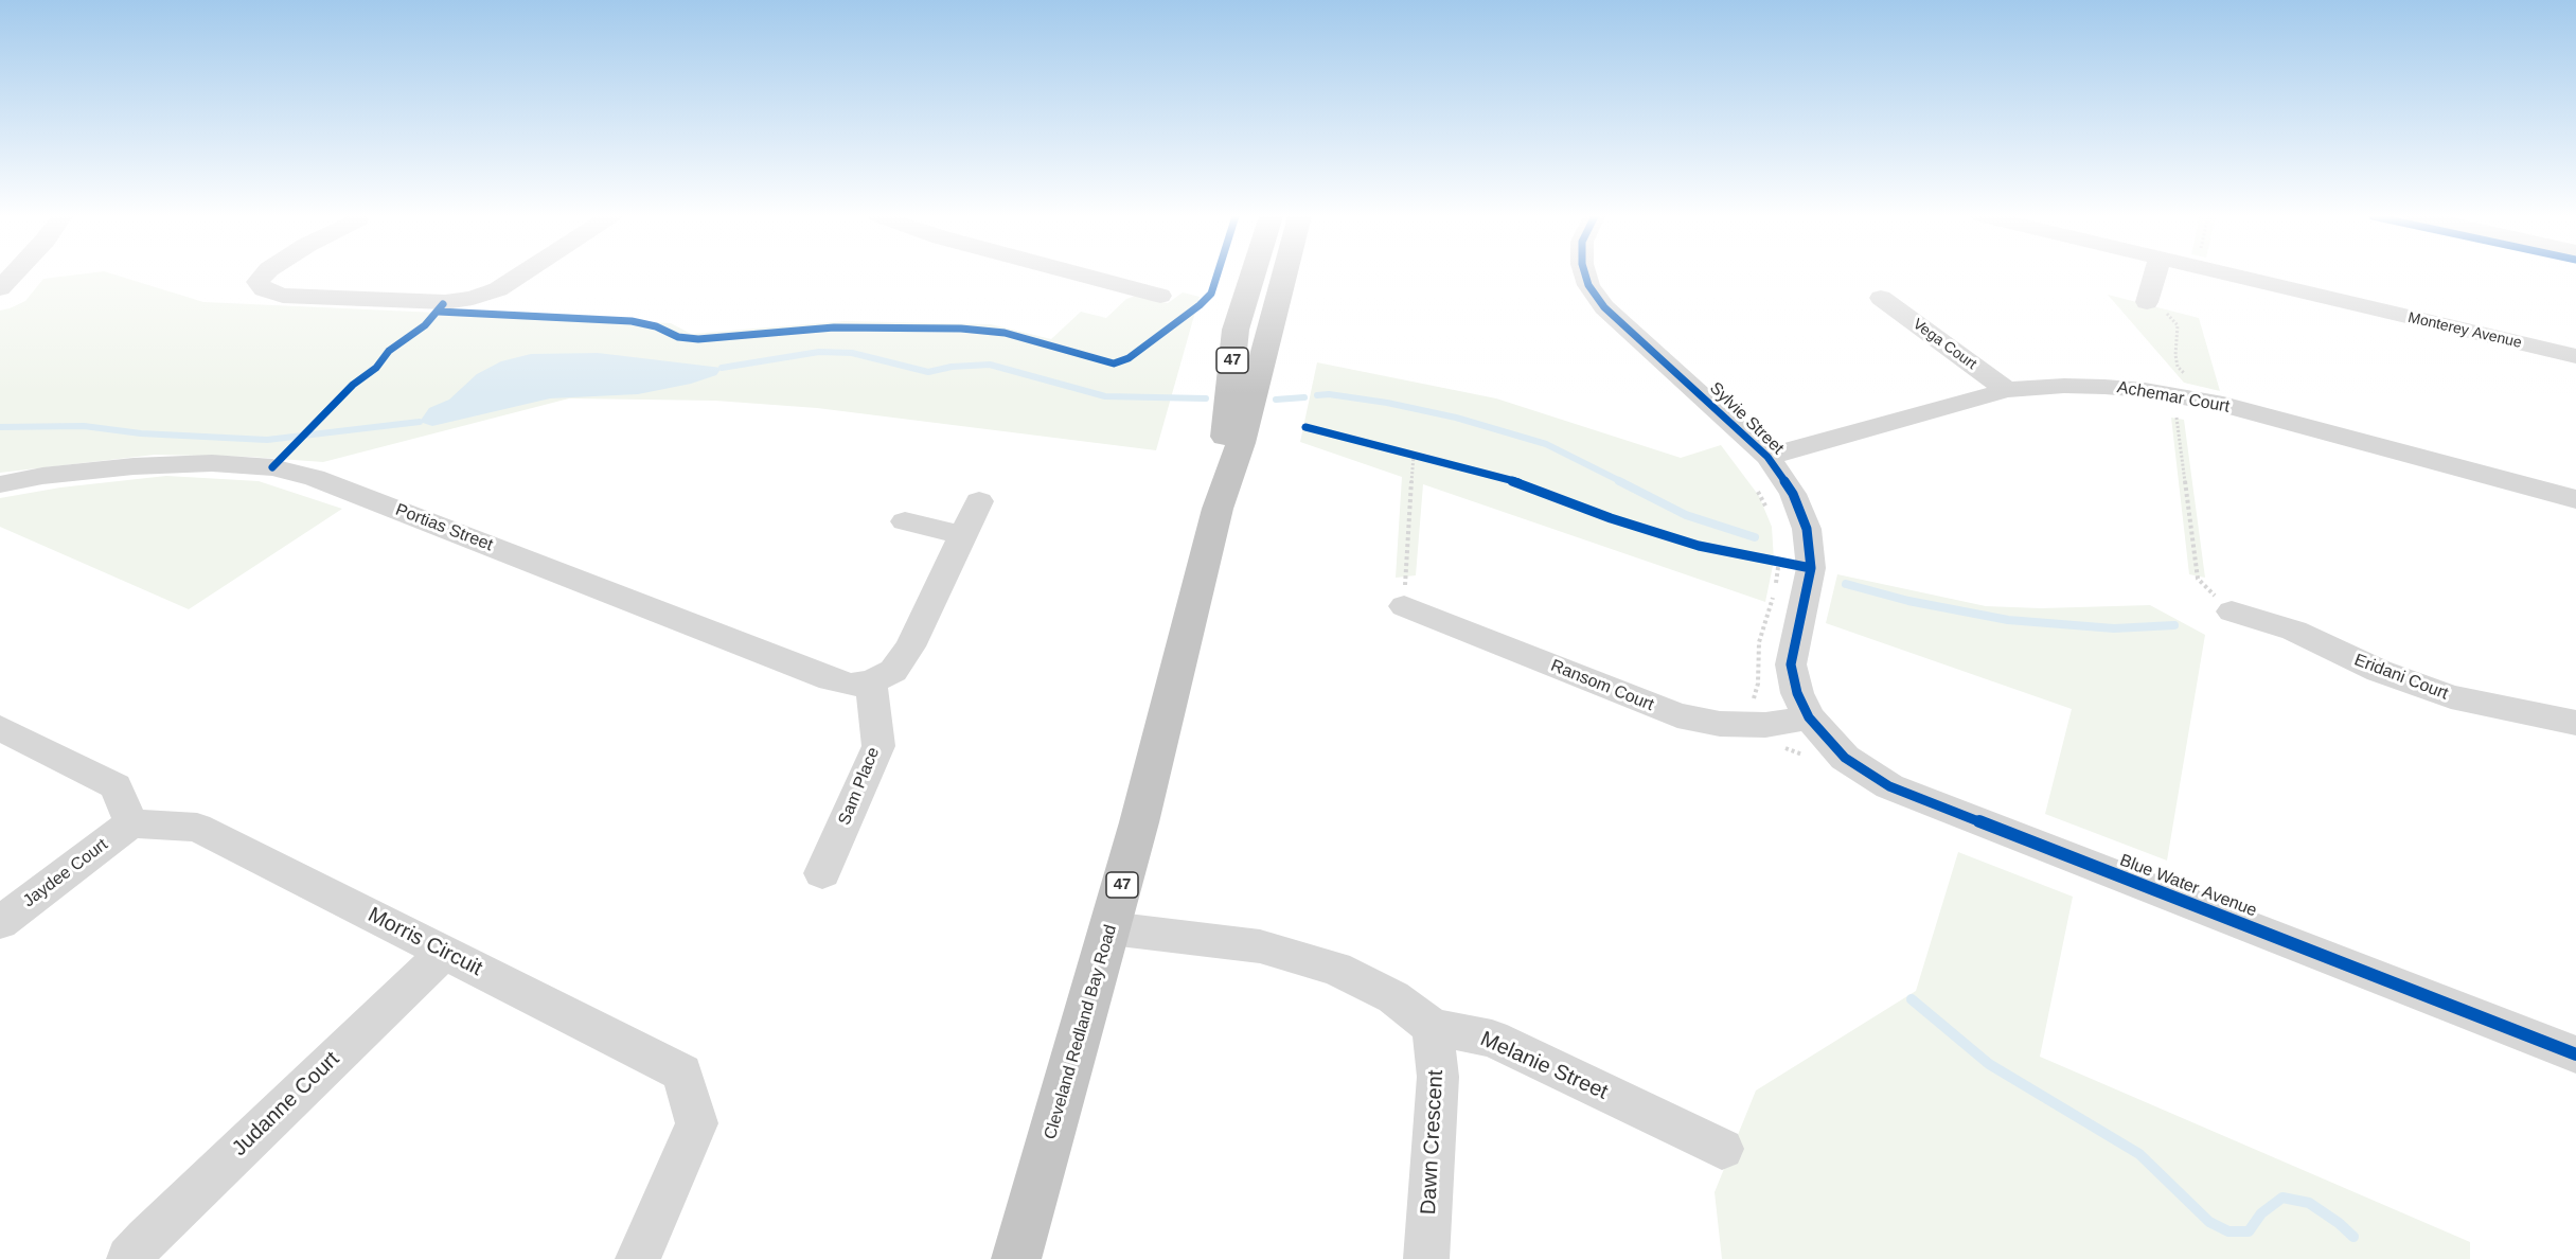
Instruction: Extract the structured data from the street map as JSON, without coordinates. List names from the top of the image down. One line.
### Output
{"streets":{"highway":["47","Cleveland Redland Bay Road"],"street":["Monterey Avenue","Vega Court","Achemar Court","Sylvie Street","Portias Street","Eridani Court","Ransom Court","Sam Place","Jaydee Court","Blue Water Avenue","Morris Circuit","Melanie Street","Judanne Court","Dawn Crescent"]},"crossings":[["Vega Court","Achemar Court"],["Achemar Court","Sylvie Street"],["Sylvie Street","Ransom Court"],["Sylvie Street","Blue Water Avenue"],["Portias Street","Sam Place"],["Ransom Court","Blue Water Avenue"],["Jaydee Court","Morris Circuit"],["Morris Circuit","Judanne Court"],["Cleveland Redland Bay Road","Melanie Street"],["Melanie Street","Dawn Crescent"]]}
